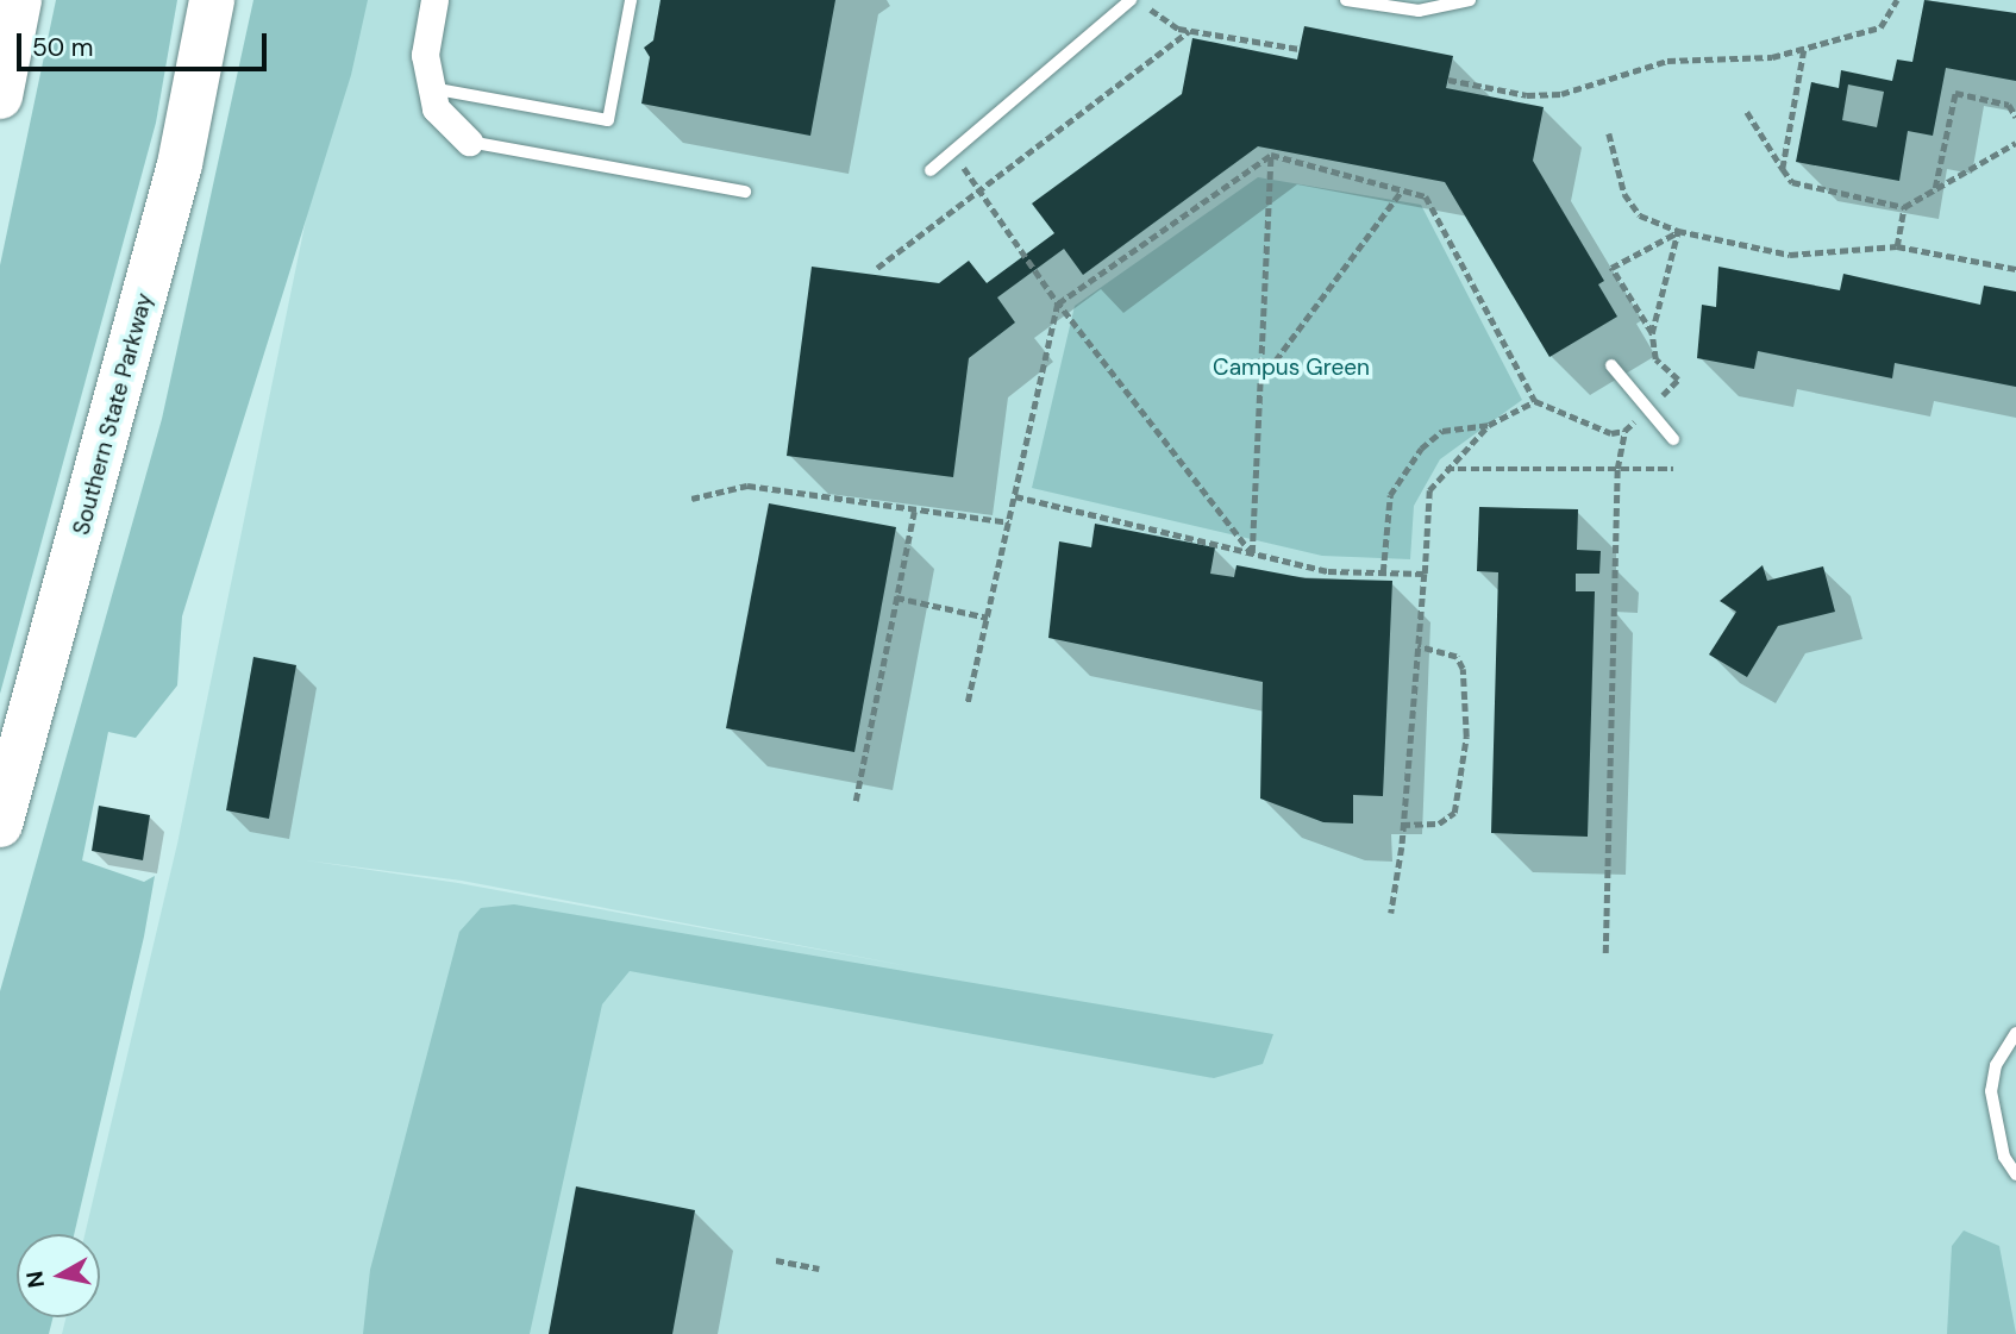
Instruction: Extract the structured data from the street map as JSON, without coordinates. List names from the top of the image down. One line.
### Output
{"streets":{"highway":["Southern State Parkway"]},"parks":["Campus Green"],"scale_bar":"50 m","north":"left"}
